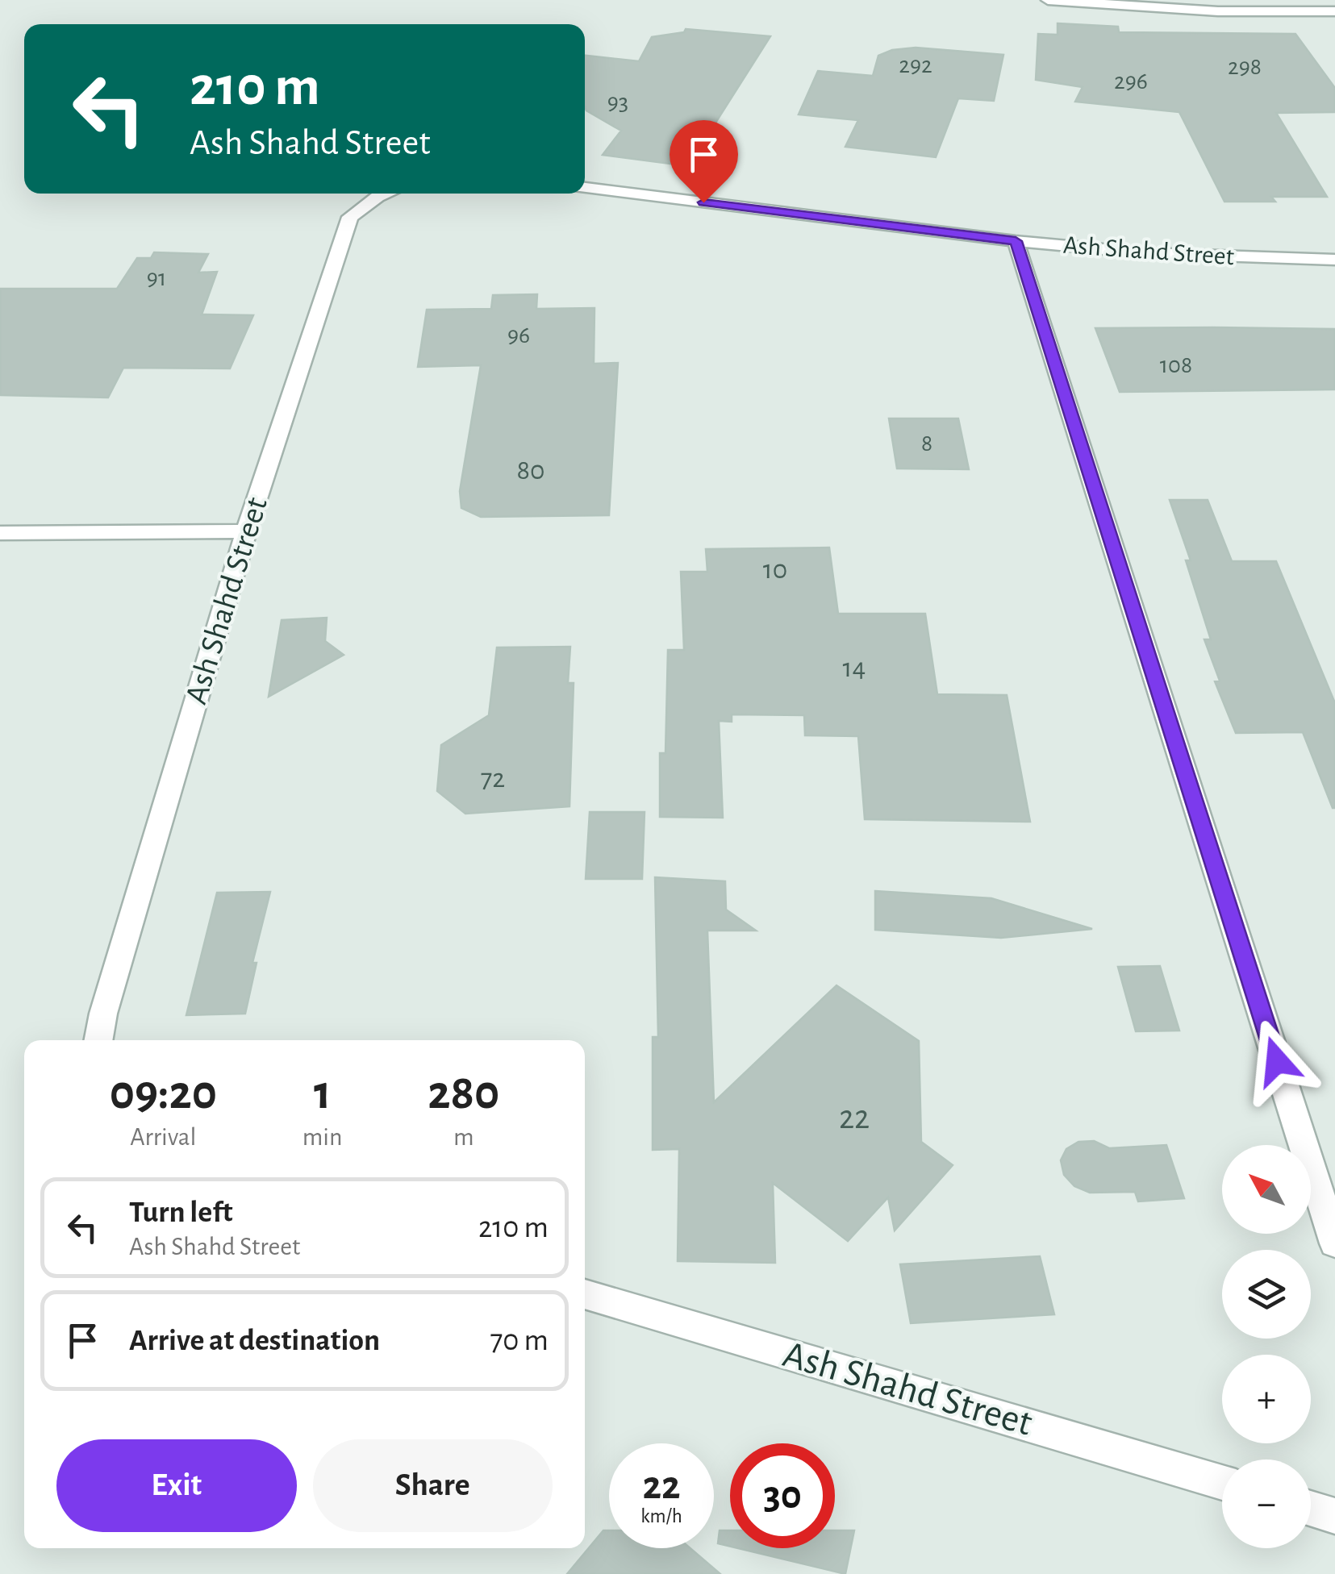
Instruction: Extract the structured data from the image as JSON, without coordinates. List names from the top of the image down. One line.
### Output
{"streets":{"street":["Ash Shahd Street"]},"house_numbers":["292","298","296","93","91","96","108","8","80","10","14","72","22"],"north":"top left","page":{"turn":["210 m","Ash Shahd Street"],"eta":["09:20","Arrival","1","min","280","m"],"map_buttons":["+","−"],"list":[{"name":"Turn left","note":"Ash Shahd Street","value":"210 m"},{"name":"Arrive at destination","value":"70 m"}],"buttons":["Exit","Share"],"speed":"22 km/h","limit":"30"}}
